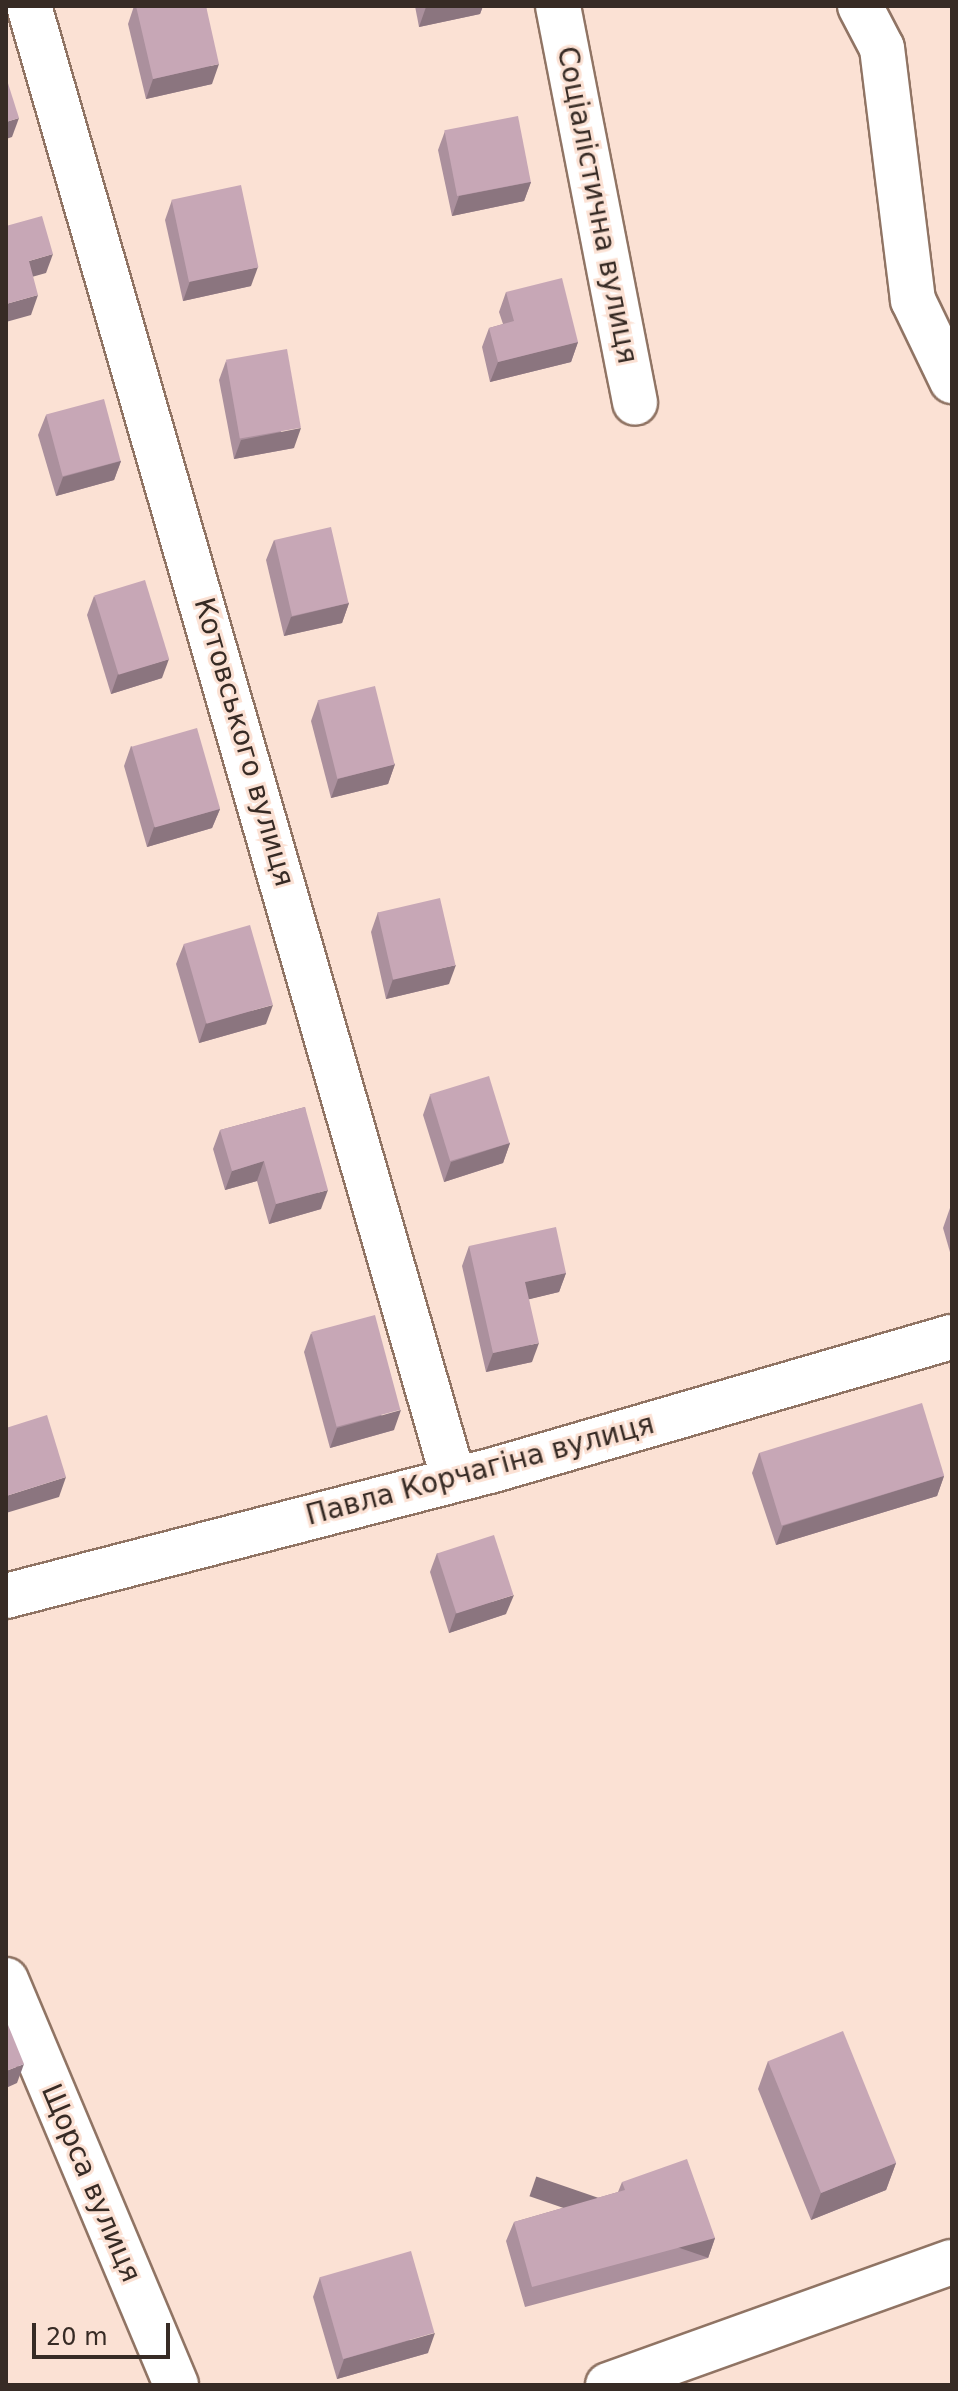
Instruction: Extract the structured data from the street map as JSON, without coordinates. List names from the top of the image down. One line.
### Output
{"streets":{"lane":["Соціалістична вулиця","Котовського вулиця","Павла Корчагіна вулиця","Щорса вулиця"]},"crossings":[["Котовського вулиця","Павла Корчагіна вулиця"]],"scale_bar":"20 m"}
